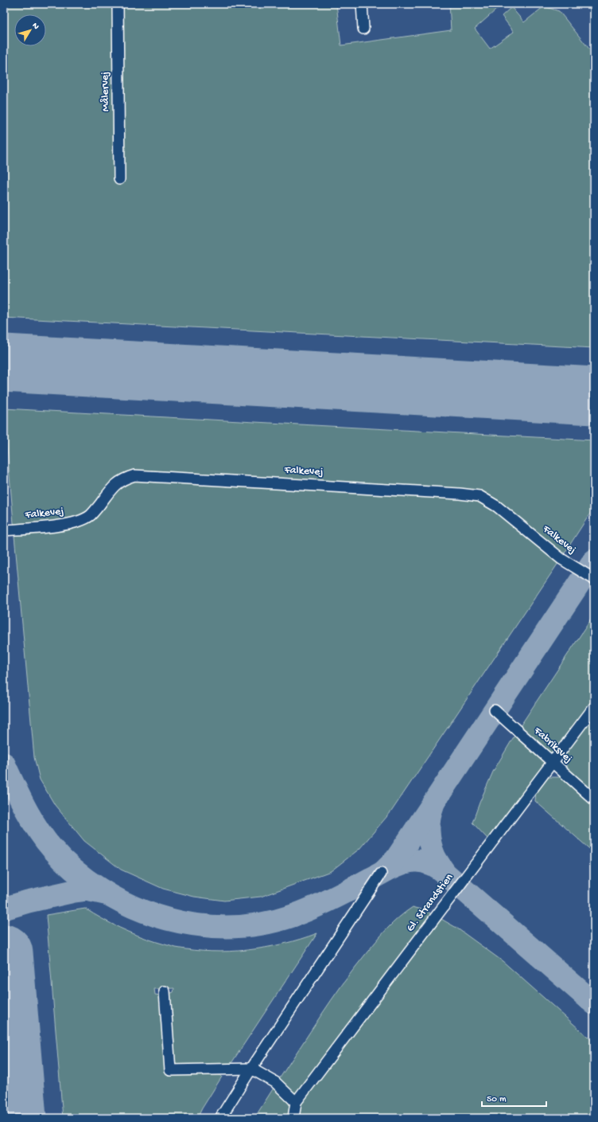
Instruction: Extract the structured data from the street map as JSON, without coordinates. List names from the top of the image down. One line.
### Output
{"streets":{"lane":["Målervej","Falkevej","Fabriksvej","Gl. Strandstien"]},"crossings":[["Fabriksvej","Gl. Strandstien"]],"scale_bar":"50 m","north":"top right"}
